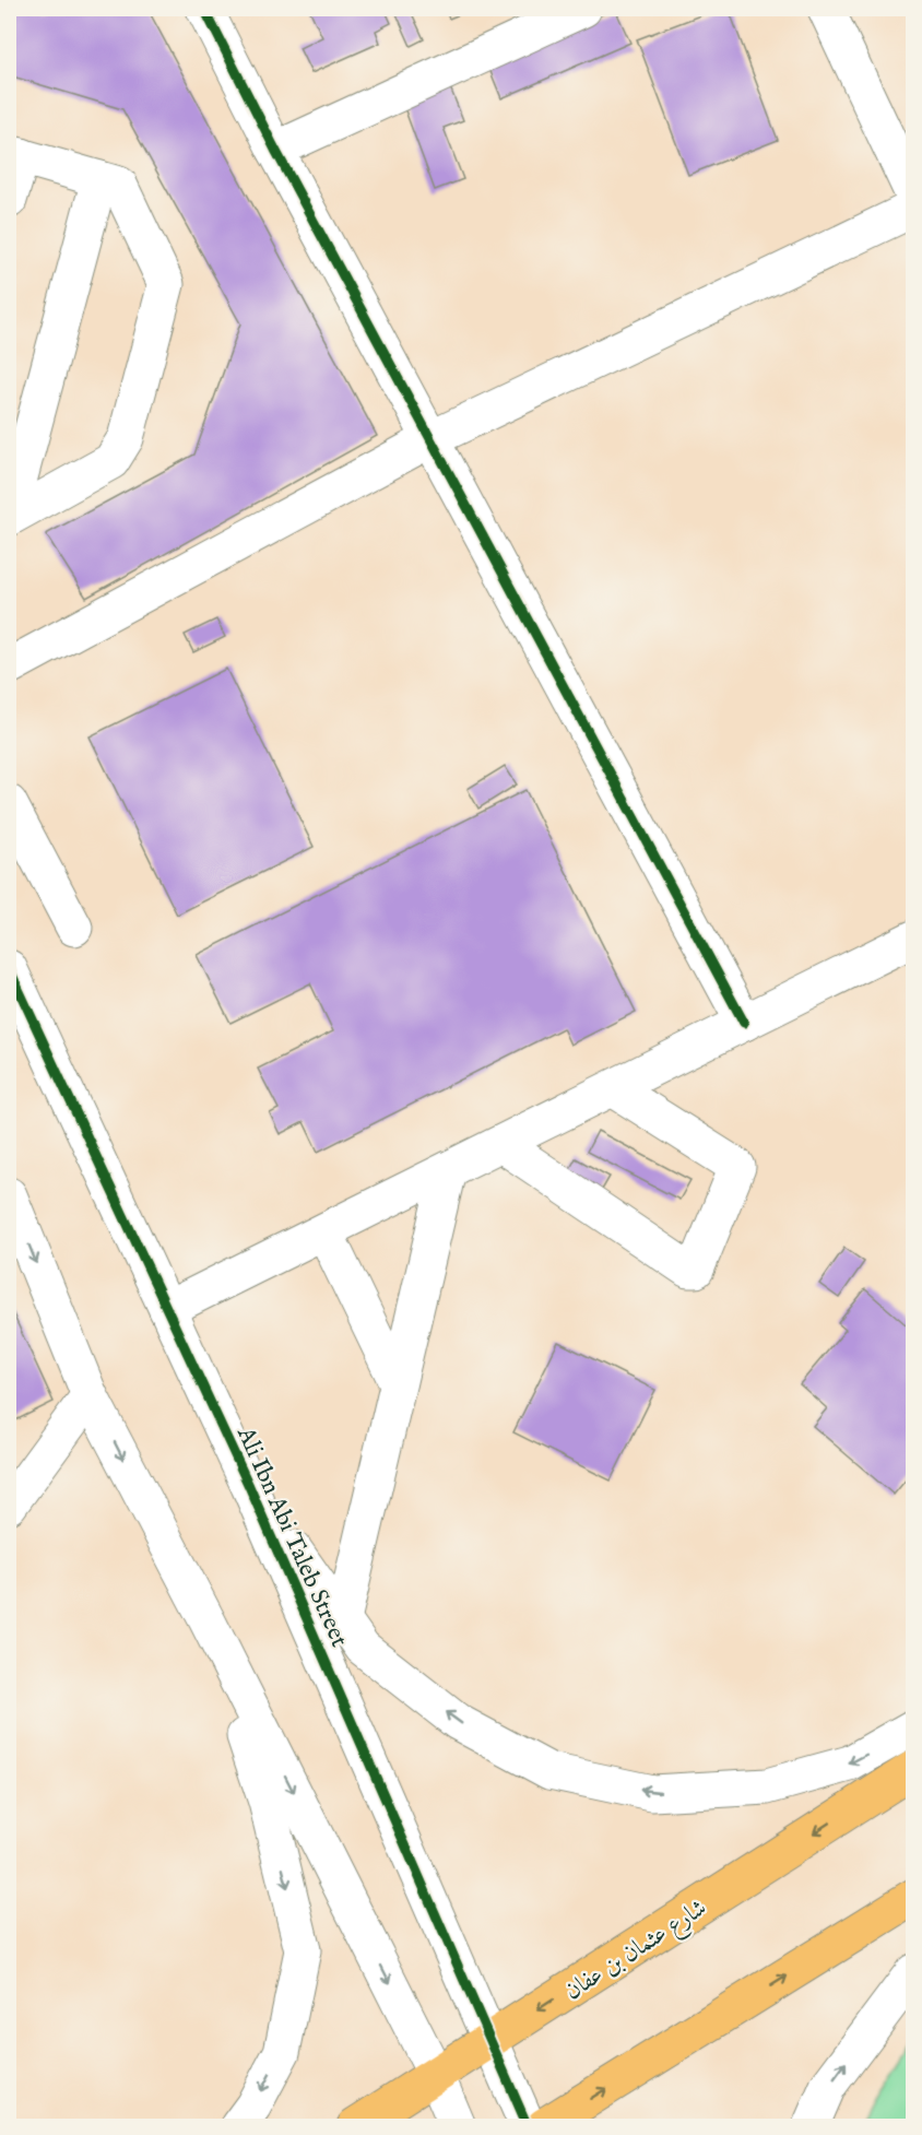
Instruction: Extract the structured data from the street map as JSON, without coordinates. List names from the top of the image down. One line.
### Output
{"streets":{"main road":["شارع عثمان بن عفان"],"street":["Ali Ibn Abi Taleb Street"]},"crossings":[["Ali Ibn Abi Taleb Street","شارع عثمان بن عفان"]]}
